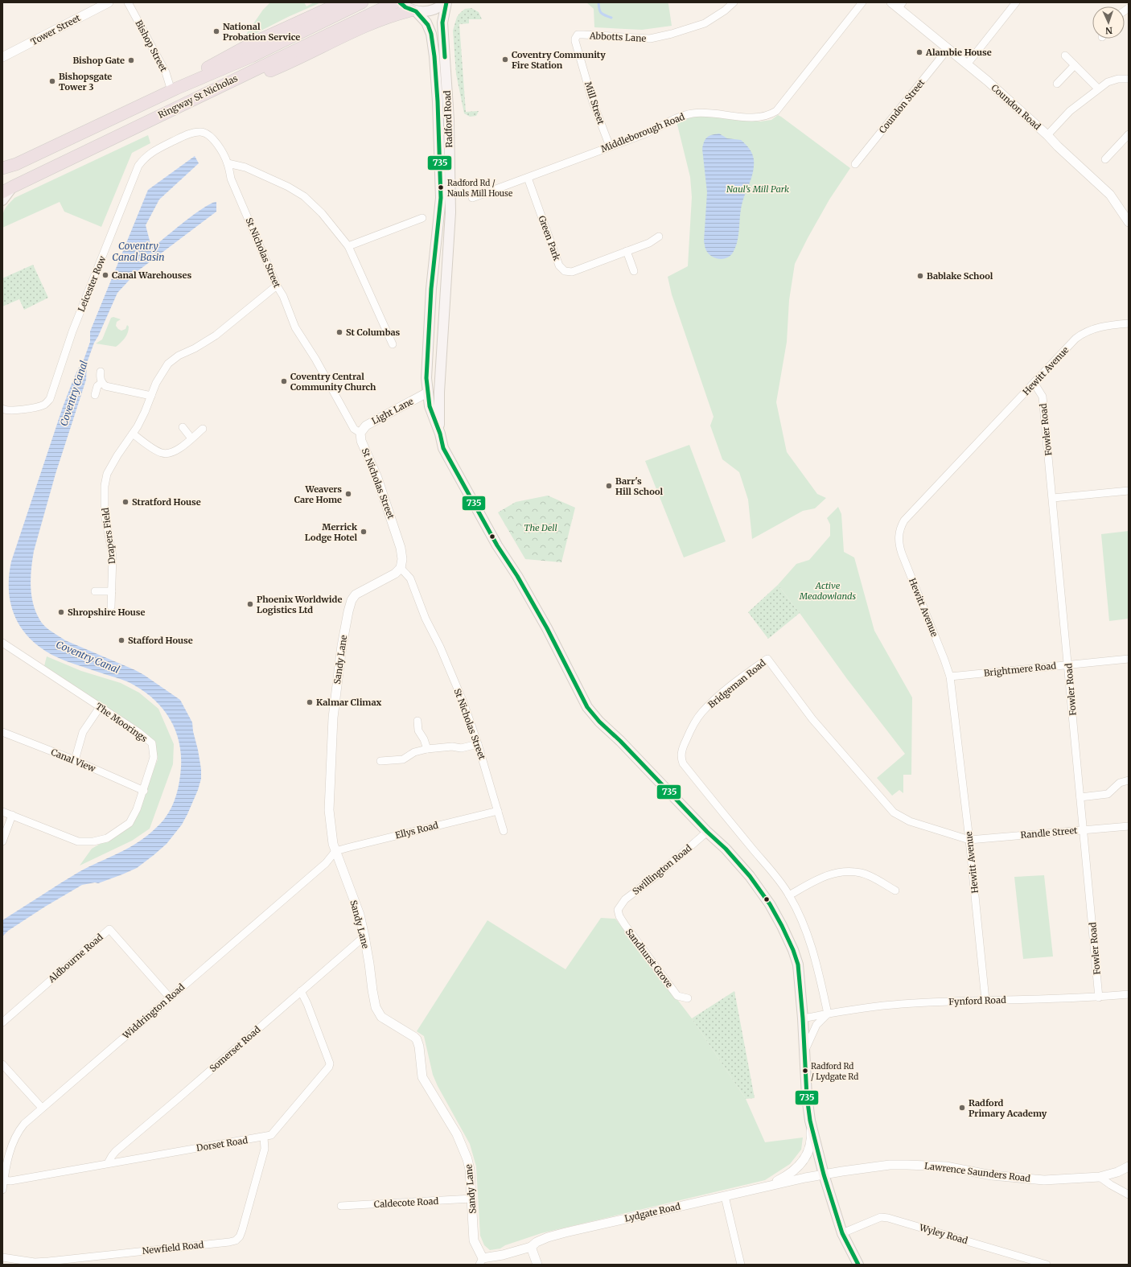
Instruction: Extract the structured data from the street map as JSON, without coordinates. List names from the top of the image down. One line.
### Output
{"streets":{"highway":["Ringway St Nicholas"],"main road":["Radford Road"],"street":["Tower Street","Abbotts Lane","Bishop Street","Mill Street","Coundon Street","Coundon Road","Middleborough Road","Green Park","St Nicholas Street","Leicester Row","Hewitt Avenue","Light Lane","Fowler Road","Drapers Field","Sandy Lane","Brightmere Road","Bridgeman Road","The Moorings","Canal View","Ellys Road","Randle Street","Swillington Road","Aldbourne Road","Sandhurst Grove","Fynford Road","Widdrington Road","Somerset Road","Dorset Road","Lawrence Saunders Road","Caldecote Road","Lydgate Road","Wyley Road","Newfield Road"]},"crossings":[["Abbotts Lane","Mill Street"],["Bishop Street","Ringway St Nicholas"],["Mill Street","Middleborough Road"],["Coundon Street","Coundon Road"],["Radford Road","Light Lane"],["Radford Road","Swillington Road"],["Radford Road","Fynford Road"],["Radford Road","Lawrence Saunders Road"],["Radford Road","Lydgate Road"],["Radford Road","Wyley Road"],["Middleborough Road","Green Park"],["St Nicholas Street","Leicester Row"],["St Nicholas Street","Light Lane"],["St Nicholas Street","Drapers Field"],["St Nicholas Street","Sandy Lane"],["St Nicholas Street","Ellys Road"],["Hewitt Avenue","Fowler Road"],["Hewitt Avenue","Brightmere Road"],["Hewitt Avenue","Bridgeman Road"],["Hewitt Avenue","Randle Street"],["Hewitt Avenue","Fynford Road"],["Fowler Road","Brightmere Road"],["Fowler Road","Randle Street"],["Fowler Road","Fynford Road"],["Sandy Lane","Ellys Road"],["Sandy Lane","Widdrington Road"],["Sandy Lane","Somerset Road"],["Sandy Lane","Caldecote Road"],["Sandy Lane","Lydgate Road"],["Bridgeman Road","Randle Street"],["Bridgeman Road","Fynford Road"],["The Moorings","Canal View"],["Ellys Road","Widdrington Road"],["Swillington Road","Sandhurst Grove"],["Aldbourne Road","Widdrington Road"],["Widdrington Road","Dorset Road"],["Somerset Road","Dorset Road"],["Dorset Road","Newfield Road"],["Lawrence Saunders Road","Lydgate Road"]],"water":["Coventry Canal Basin","Coventry Canal"],"parks":["Naul's Mill Park","The Dell","Active Meadowlands"],"places":["National Probation Service","Alambie House","Coventry Community Fire Station","Bishop Gate","Bishopsgate Tower 3","Radford Rd / Nauls Mill House","Canal Warehouses","Bablake School","St Columbas","Coventry Central Community Church","Barr's Hill School","Weavers Care Home","Stratford House","Merrick Lodge Hotel","Phoenix Worldwide Logistics Ltd","Shropshire House","Stafford House","Kalmar Climax","Radford Rd / Lydgate Rd","Radford Primary Academy"],"lines":["transit line 735"],"north":"bottom"}
